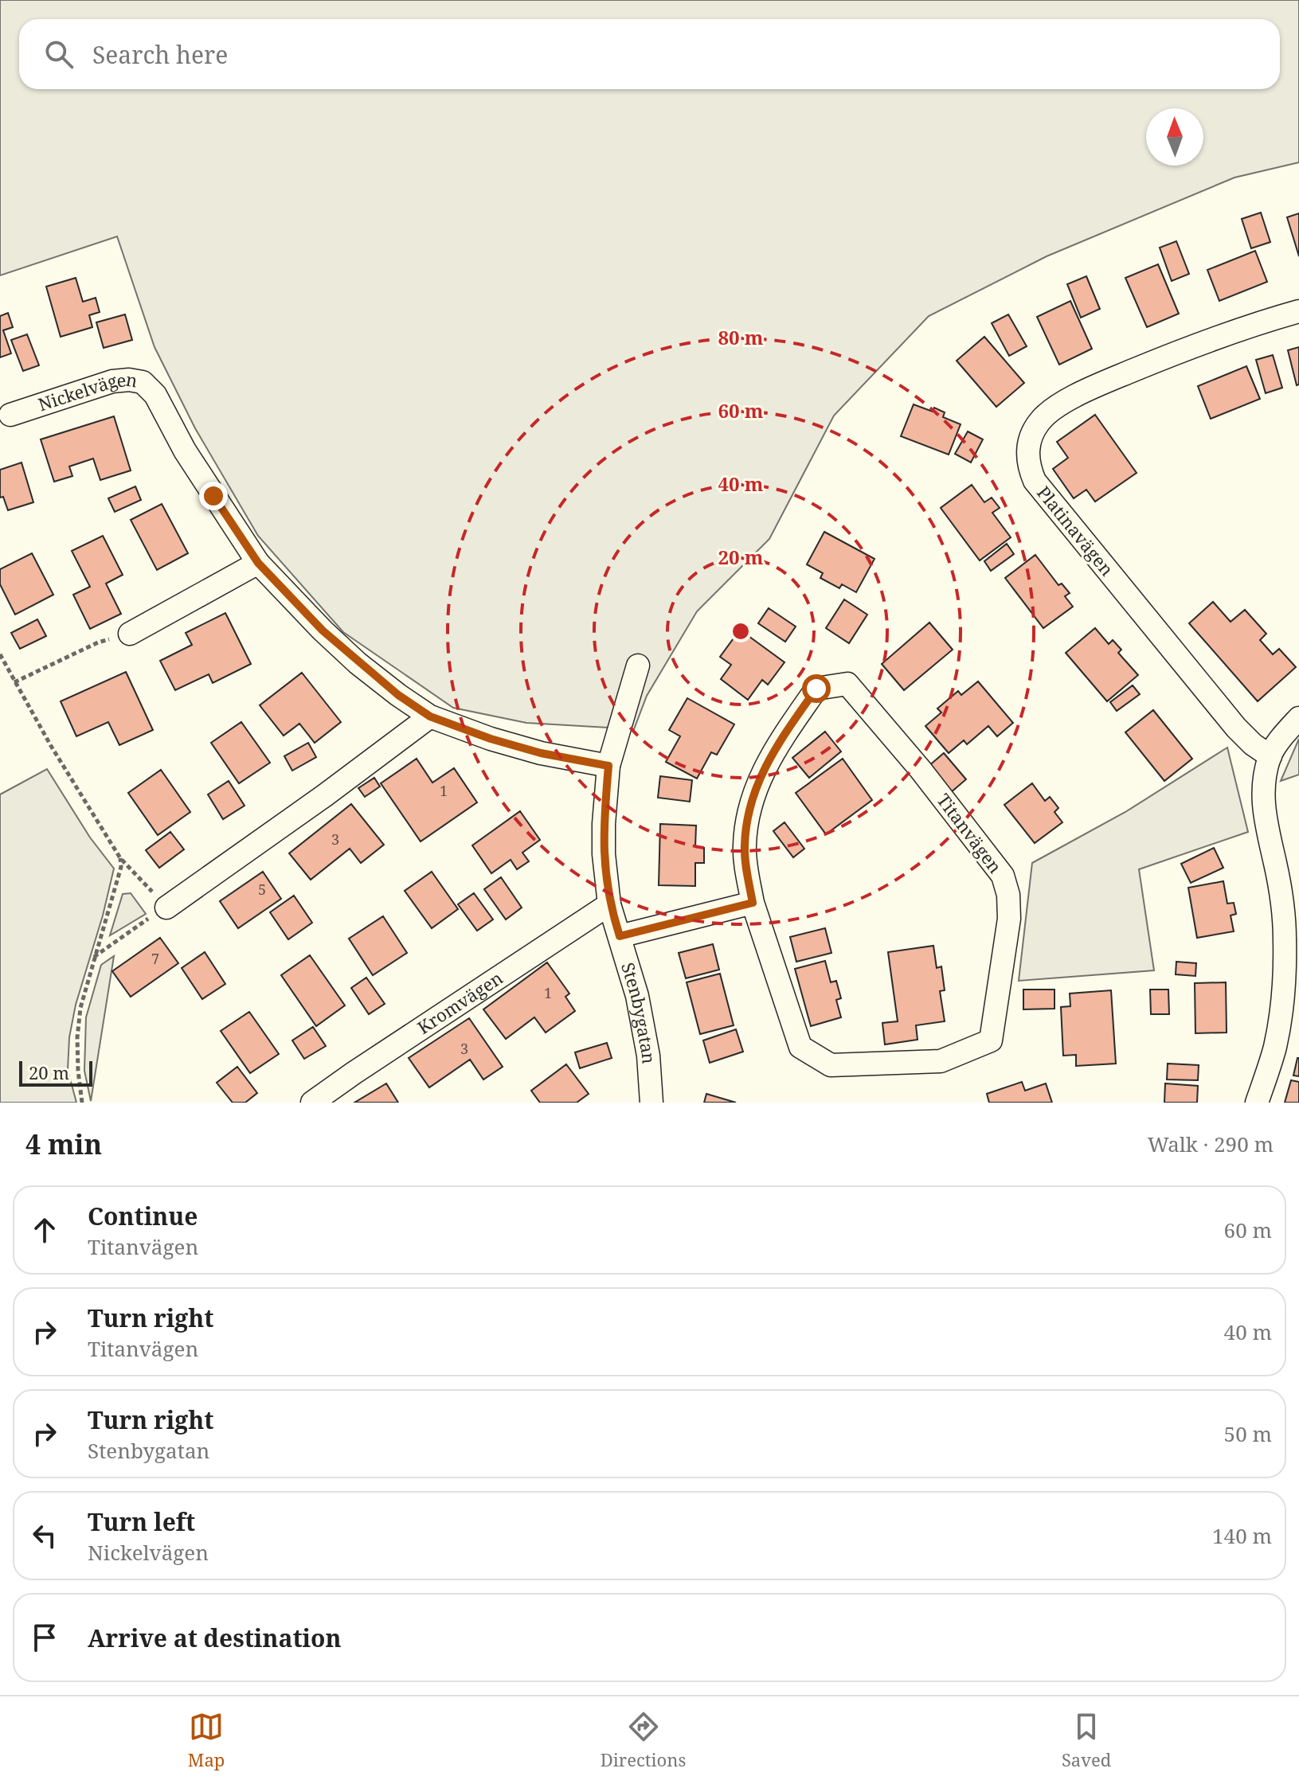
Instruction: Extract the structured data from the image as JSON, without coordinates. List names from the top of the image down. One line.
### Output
{"streets":{"street":["Nickelvägen","Platinavägen","Titanvägen","Kromvägen","Stenbygatan"]},"crossings":[["Nickelvägen","Stenbygatan"],["Kromvägen","Stenbygatan"]],"house_numbers":["1","3","5","7","1","3"],"scale_bar":"20 m","north":"top","page":{"search":"Search here","scale":"20 m","heading":["4 min","Walk · 290 m"],"list":[["Continue","Titanvägen","60 m"],["Turn right","Titanvägen","40 m"],["Turn right","Stenbygatan","50 m"],["Turn left","Nickelvägen","140 m"],"Arrive at destination"],"nav":["Map","Directions","Saved"]},"rings":["80 m","60 m","40 m","20 m"]}
